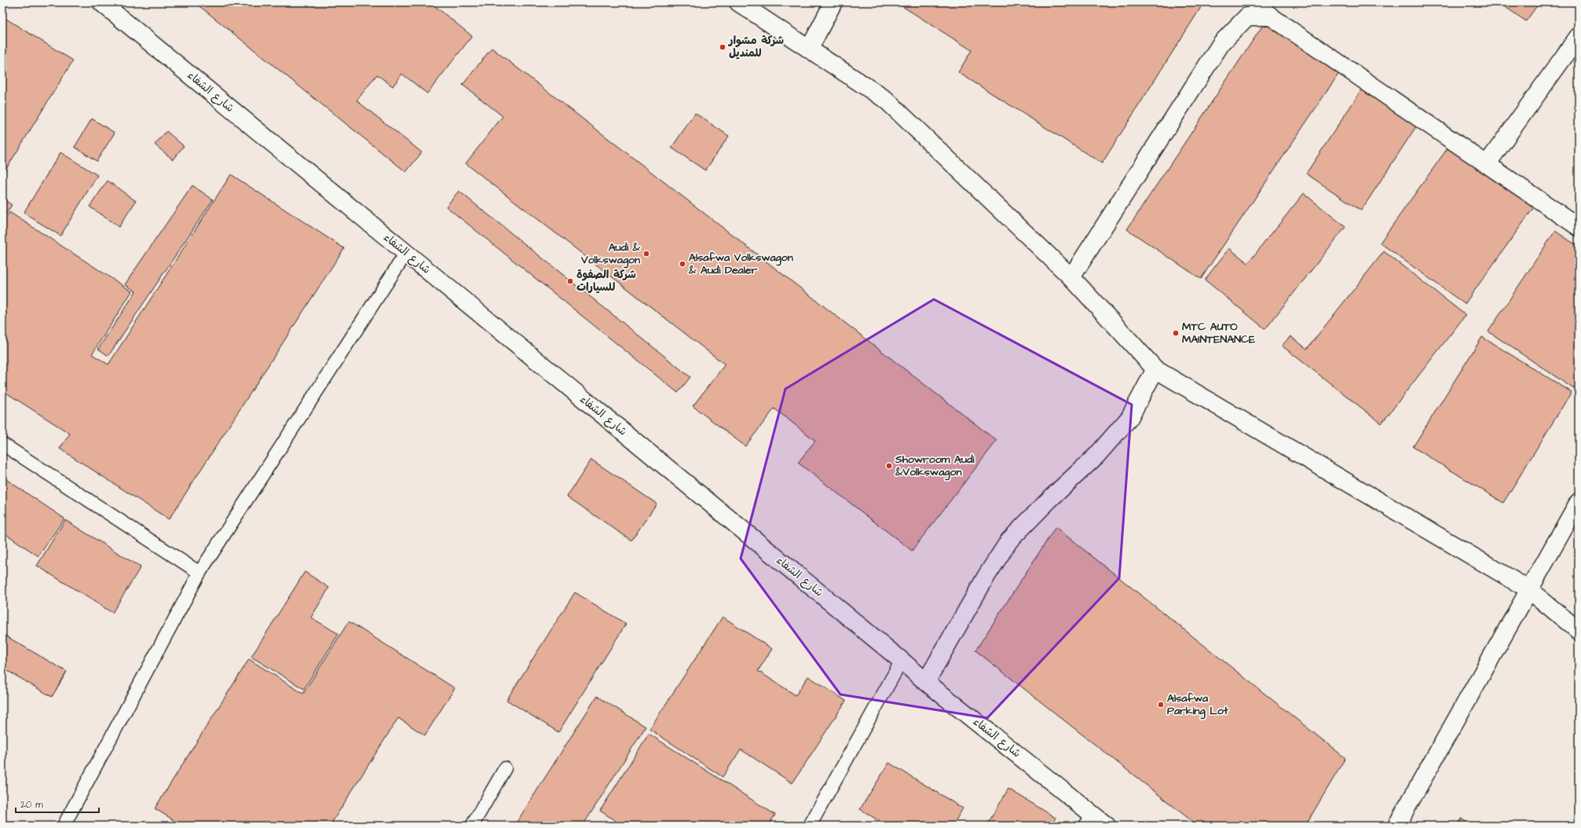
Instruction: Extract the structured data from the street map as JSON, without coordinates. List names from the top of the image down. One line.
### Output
{"streets":{"street":["شارع الشفاء"]},"places":["شركة مشوار للمنديل","Audi & Volkswagon","Alsafwa Volkswagon & Audi Dealer","شركة الصفوة للسيارات","MTC AUTO MAINTENANCE","Showroom Audi &Volkswagon","Alsafwa Parking Lot"],"scale_bar":"20 m"}
